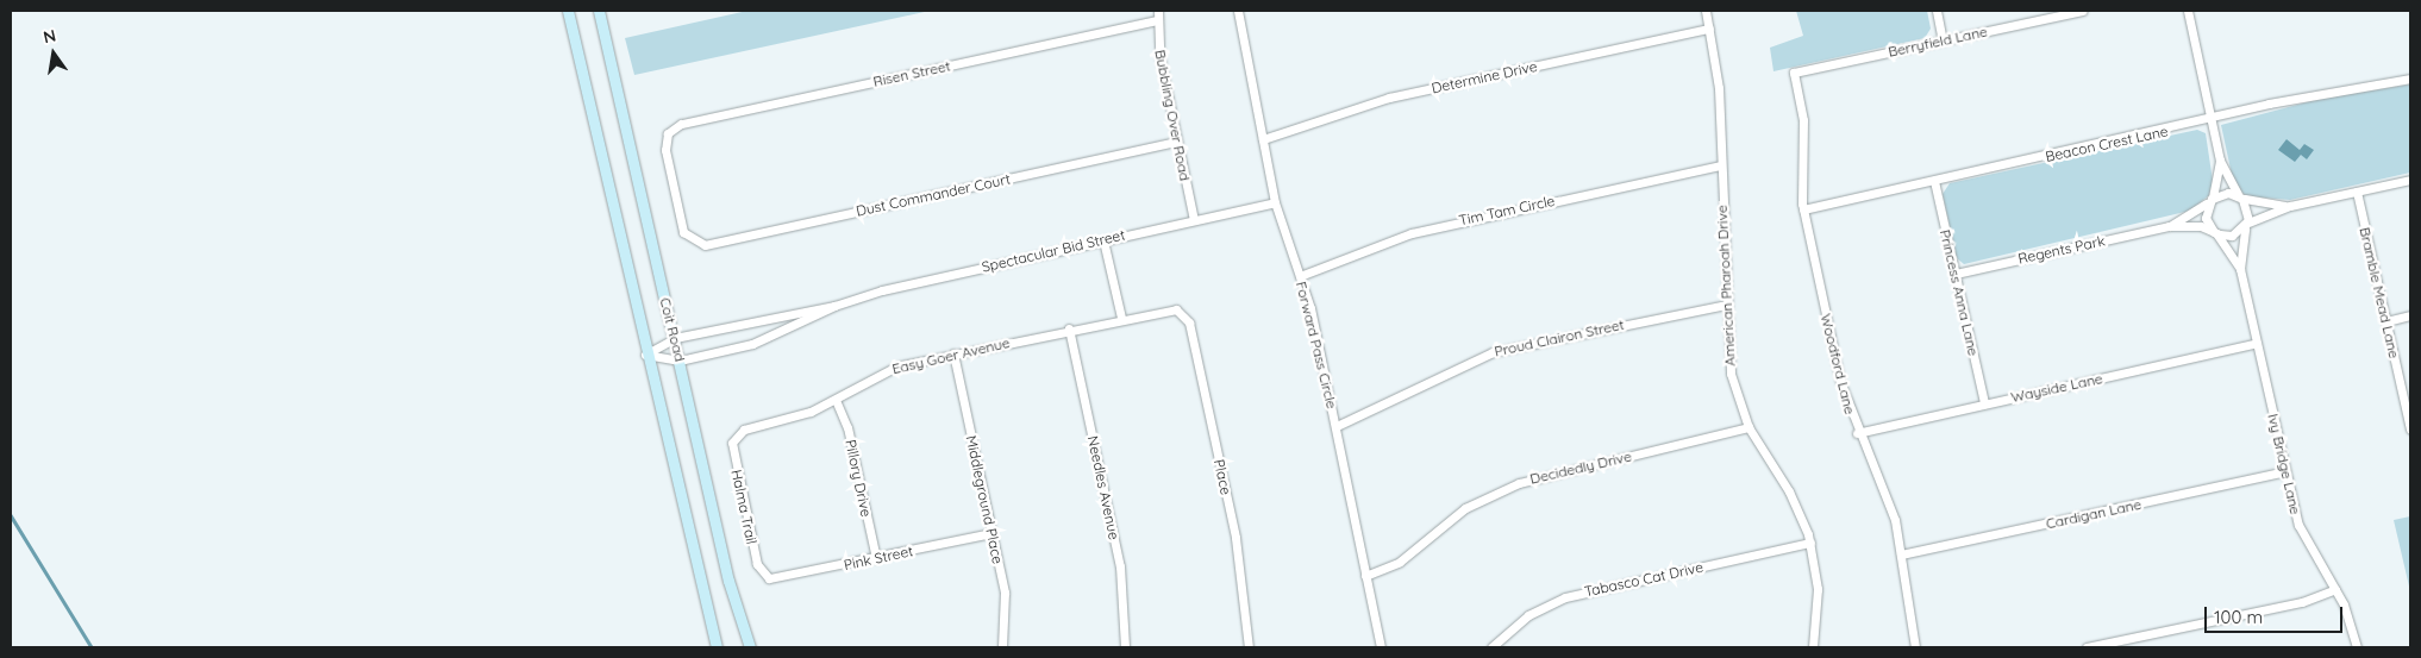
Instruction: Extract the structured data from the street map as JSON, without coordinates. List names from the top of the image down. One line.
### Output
{"streets":{"main road":["Coit Road"],"street":["Berryfield Lane","Risen Street","Determine Drive","Bubbling Over Road","Beacon Crest Lane","Dust Commander Court","Tim Tam Circle","Regents Park","Spectacular Bid Street","American Pharoah Drive","Princess Anna Lane","Bramble Mead Lane","Proud Clairon Street","Forward Pass Circle","Easy Goer Avenue","Woodford Lane","Wayside Lane","Ivy Bridge Lane","Decidedly Drive","Place","Pillory Drive","Needles Avenue","Middleground Place","Halma Trail","Cardigan Lane","Pink Street","Tabasco Cat Drive"]},"crossings":[["Berryfield Lane","Woodford Lane"],["Risen Street","Bubbling Over Road"],["Risen Street","Dust Commander Court"],["Determine Drive","American Pharoah Drive"],["Determine Drive","Forward Pass Circle"],["Bubbling Over Road","Dust Commander Court"],["Bubbling Over Road","Spectacular Bid Street"],["Beacon Crest Lane","Princess Anna Lane"],["Beacon Crest Lane","Woodford Lane"],["Tim Tam Circle","American Pharoah Drive"],["Tim Tam Circle","Forward Pass Circle"],["Regents Park","Princess Anna Lane"],["Regents Park","Ivy Bridge Lane"],["Spectacular Bid Street","Coit Road"],["Spectacular Bid Street","Forward Pass Circle"],["American Pharoah Drive","Proud Clairon Street"],["American Pharoah Drive","Decidedly Drive"],["American Pharoah Drive","Tabasco Cat Drive"],["Princess Anna Lane","Wayside Lane"],["Proud Clairon Street","Forward Pass Circle"],["Forward Pass Circle","Decidedly Drive"],["Easy Goer Avenue","Place"],["Easy Goer Avenue","Pillory Drive"],["Easy Goer Avenue","Needles Avenue"],["Easy Goer Avenue","Middleground Place"],["Easy Goer Avenue","Halma Trail"],["Woodford Lane","Wayside Lane"],["Woodford Lane","Cardigan Lane"],["Wayside Lane","Ivy Bridge Lane"],["Ivy Bridge Lane","Cardigan Lane"],["Pillory Drive","Pink Street"],["Middleground Place","Pink Street"],["Halma Trail","Pink Street"]],"scale_bar":"100 m","north":"top"}
